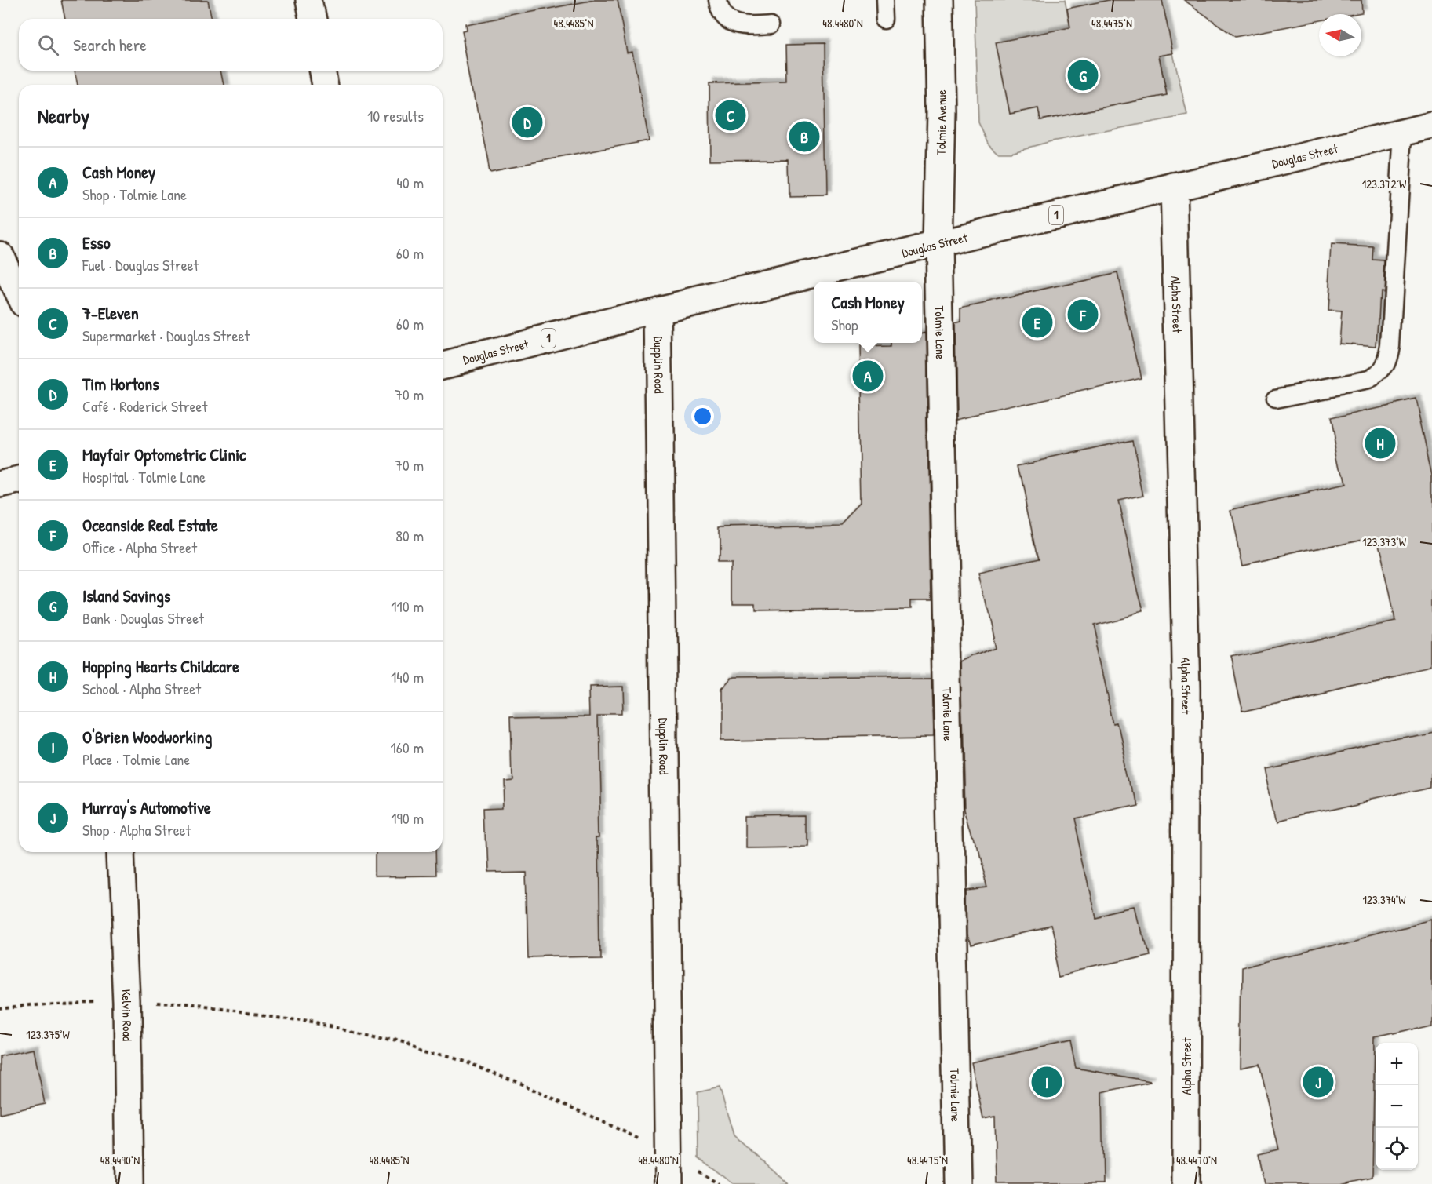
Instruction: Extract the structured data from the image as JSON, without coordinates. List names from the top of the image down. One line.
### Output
{"streets":{"main road":["Tolmie Avenue","Douglas Street","1","Alpha Street","Tolmie Lane","Dupplin Road","Kelvin Road"]},"crossings":[["Tolmie Avenue","Douglas Street"],["Tolmie Avenue","Tolmie Lane"],["Douglas Street","Alpha Street"],["Douglas Street","Tolmie Lane"],["Douglas Street","Dupplin Road"]],"north":"left","page":{"search":"Search here","pins":["G","C","D","B","F","E","A","H","I","J"],"heading":["Nearby","10 results"],"list":[{"mark":"A","name":"Cash Money","note":"Shop · Tolmie Lane","value":"40 m"},{"mark":"B","name":"Esso","note":"Fuel · Douglas Street","value":"60 m"},{"mark":"C","name":"7-Eleven","note":"Supermarket · Douglas Street","value":"60 m"},{"mark":"D","name":"Tim Hortons","note":"Café · Roderick Street","value":"70 m"},{"mark":"E","name":"Mayfair Optometric Clinic","note":"Hospital · Tolmie Lane","value":"70 m"},{"mark":"F","name":"Oceanside Real Estate","note":"Office · Alpha Street","value":"80 m"},{"mark":"G","name":"Island Savings","note":"Bank · Douglas Street","value":"110 m"},{"mark":"H","name":"Hopping Hearts Childcare","note":"School · Alpha Street","value":"140 m"},{"mark":"I","name":"O'Brien Woodworking","note":"Place · Tolmie Lane","value":"160 m"},{"mark":"J","name":"Murray's Automotive","note":"Shop · Alpha Street","value":"190 m"}],"popup":["Cash Money","Shop"],"map_buttons":["+","−"]},"coordinates":["48.4485°N","48.4480°N","48.4475°N","123.372°W","123.373°W","123.374°W","123.375°W","48.4490°N","48.4470°N"]}
